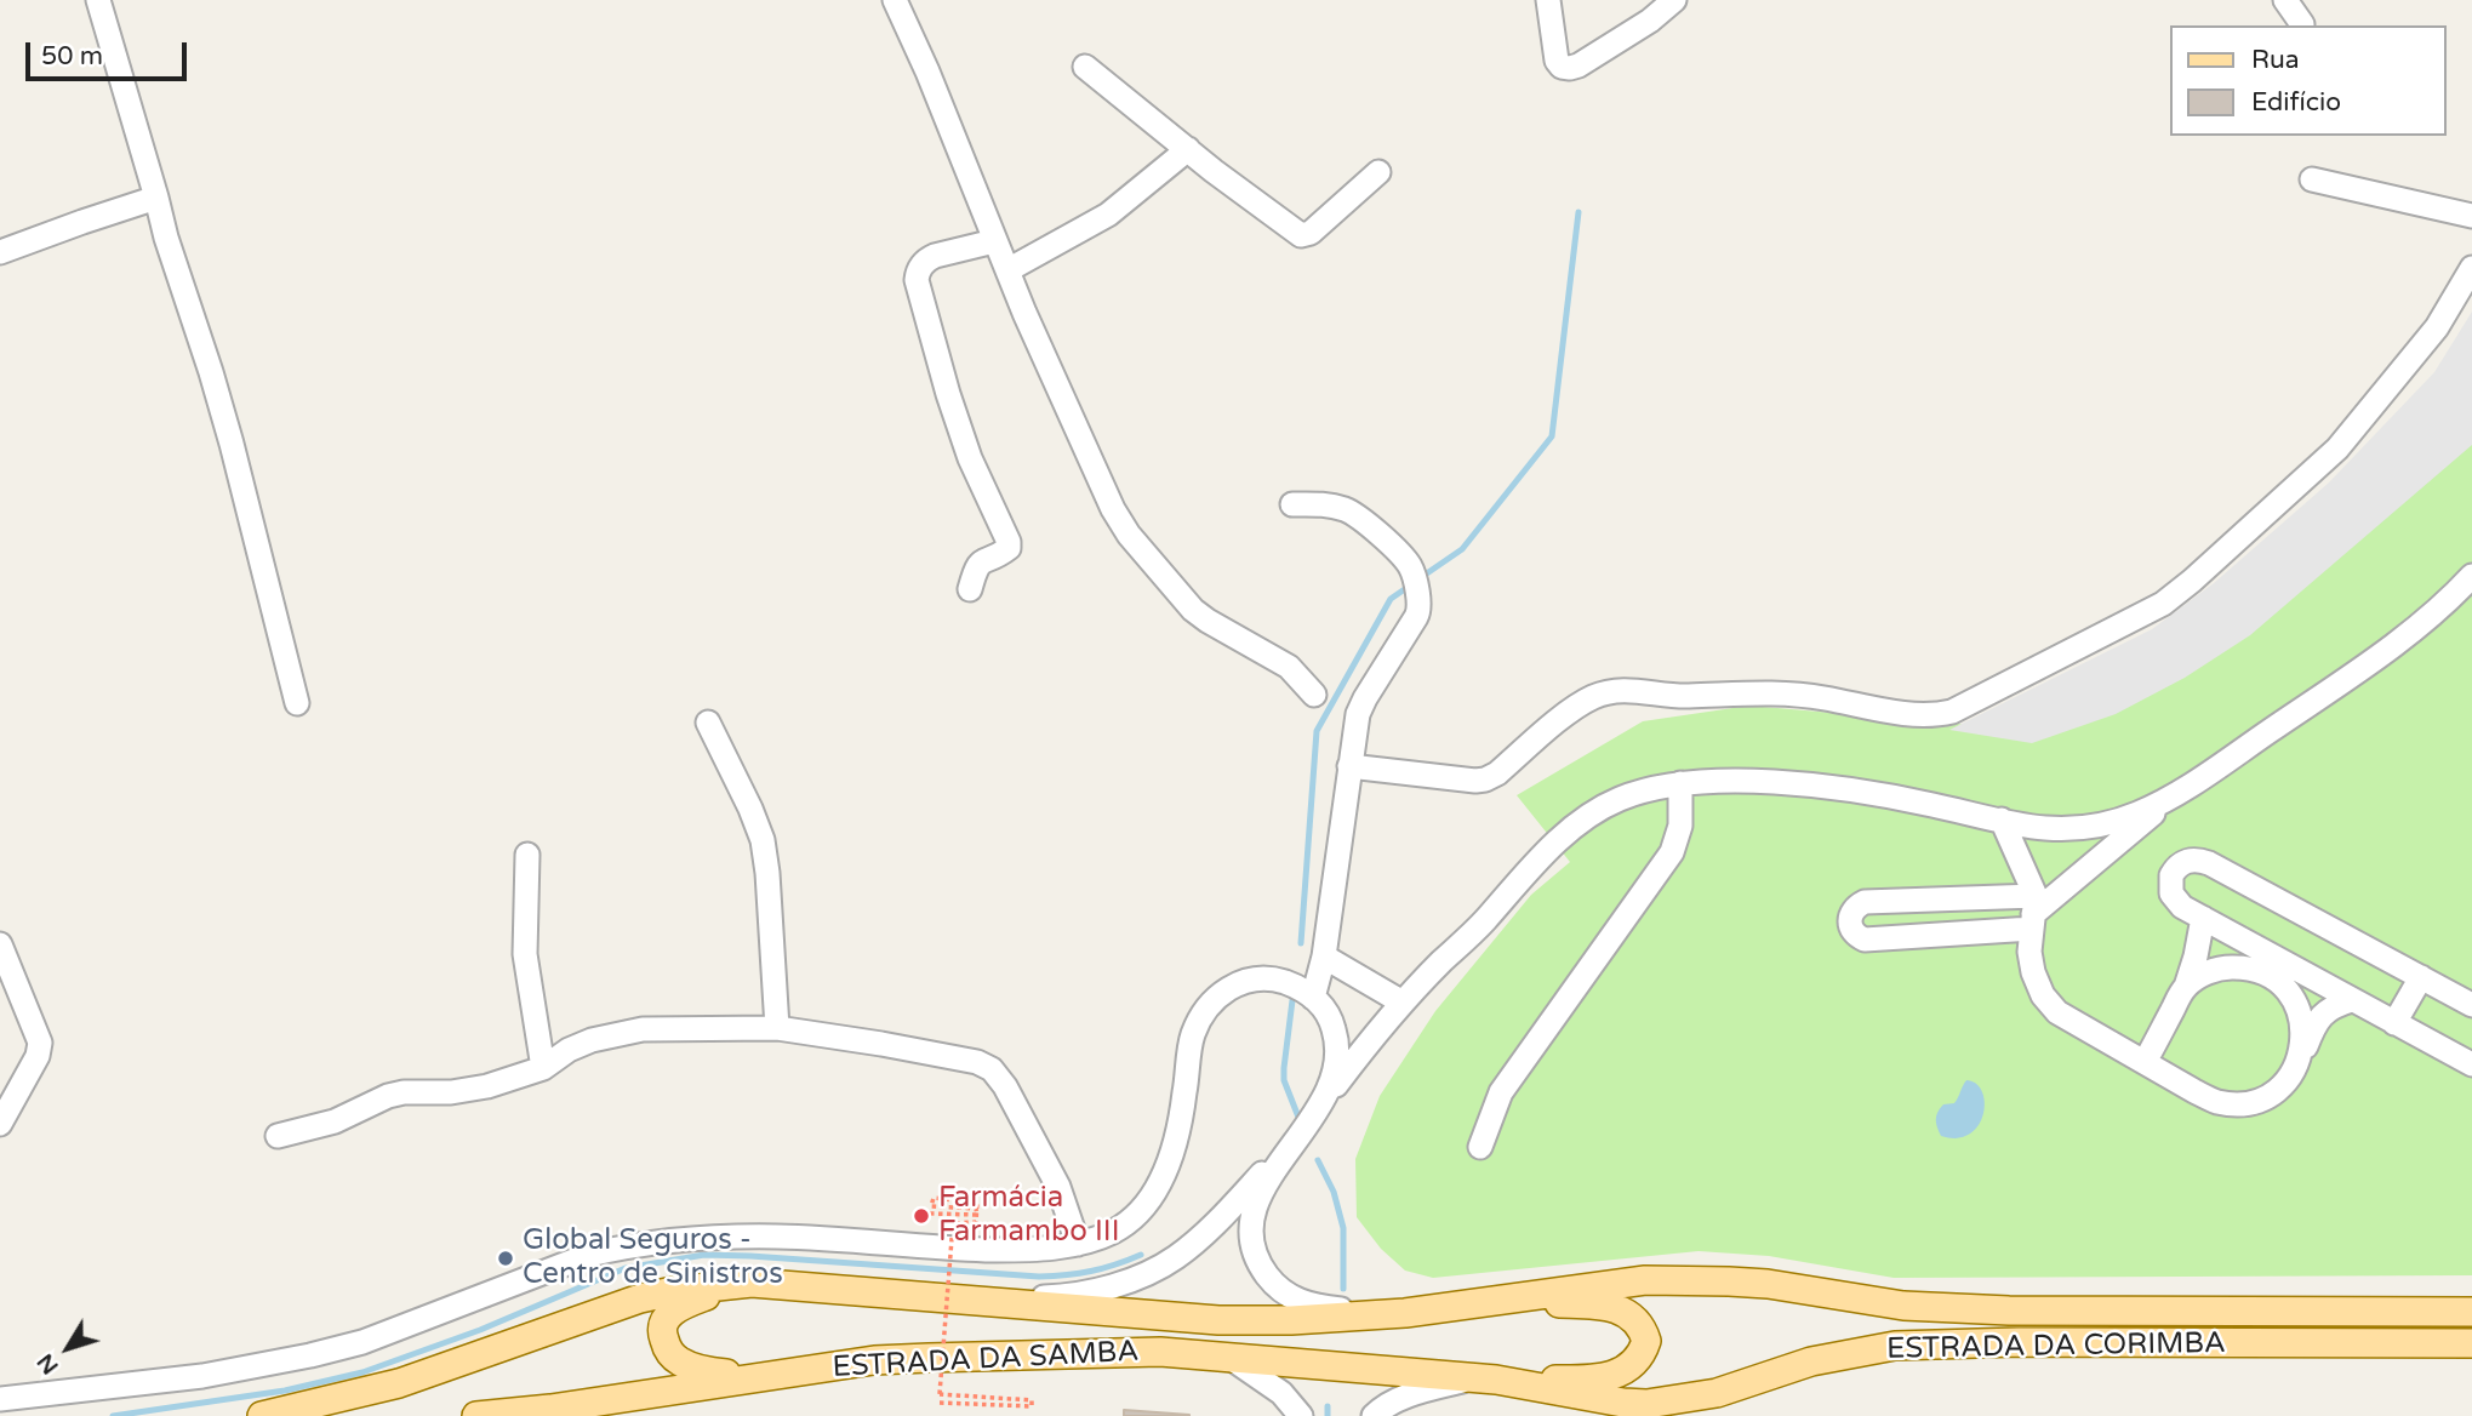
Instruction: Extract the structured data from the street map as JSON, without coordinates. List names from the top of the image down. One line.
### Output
{"streets":{"main road":["ESTRADA DA CORIMBA","ESTRADA DA SAMBA"]},"crossings":[["ESTRADA DA CORIMBA","ESTRADA DA SAMBA"]],"places":["Farmácia Farmambo III","Global Seguros - Centro de Sinistros"],"legend":["Rua","Edifício"],"scale_bar":"50 m","north":"bottom left"}
